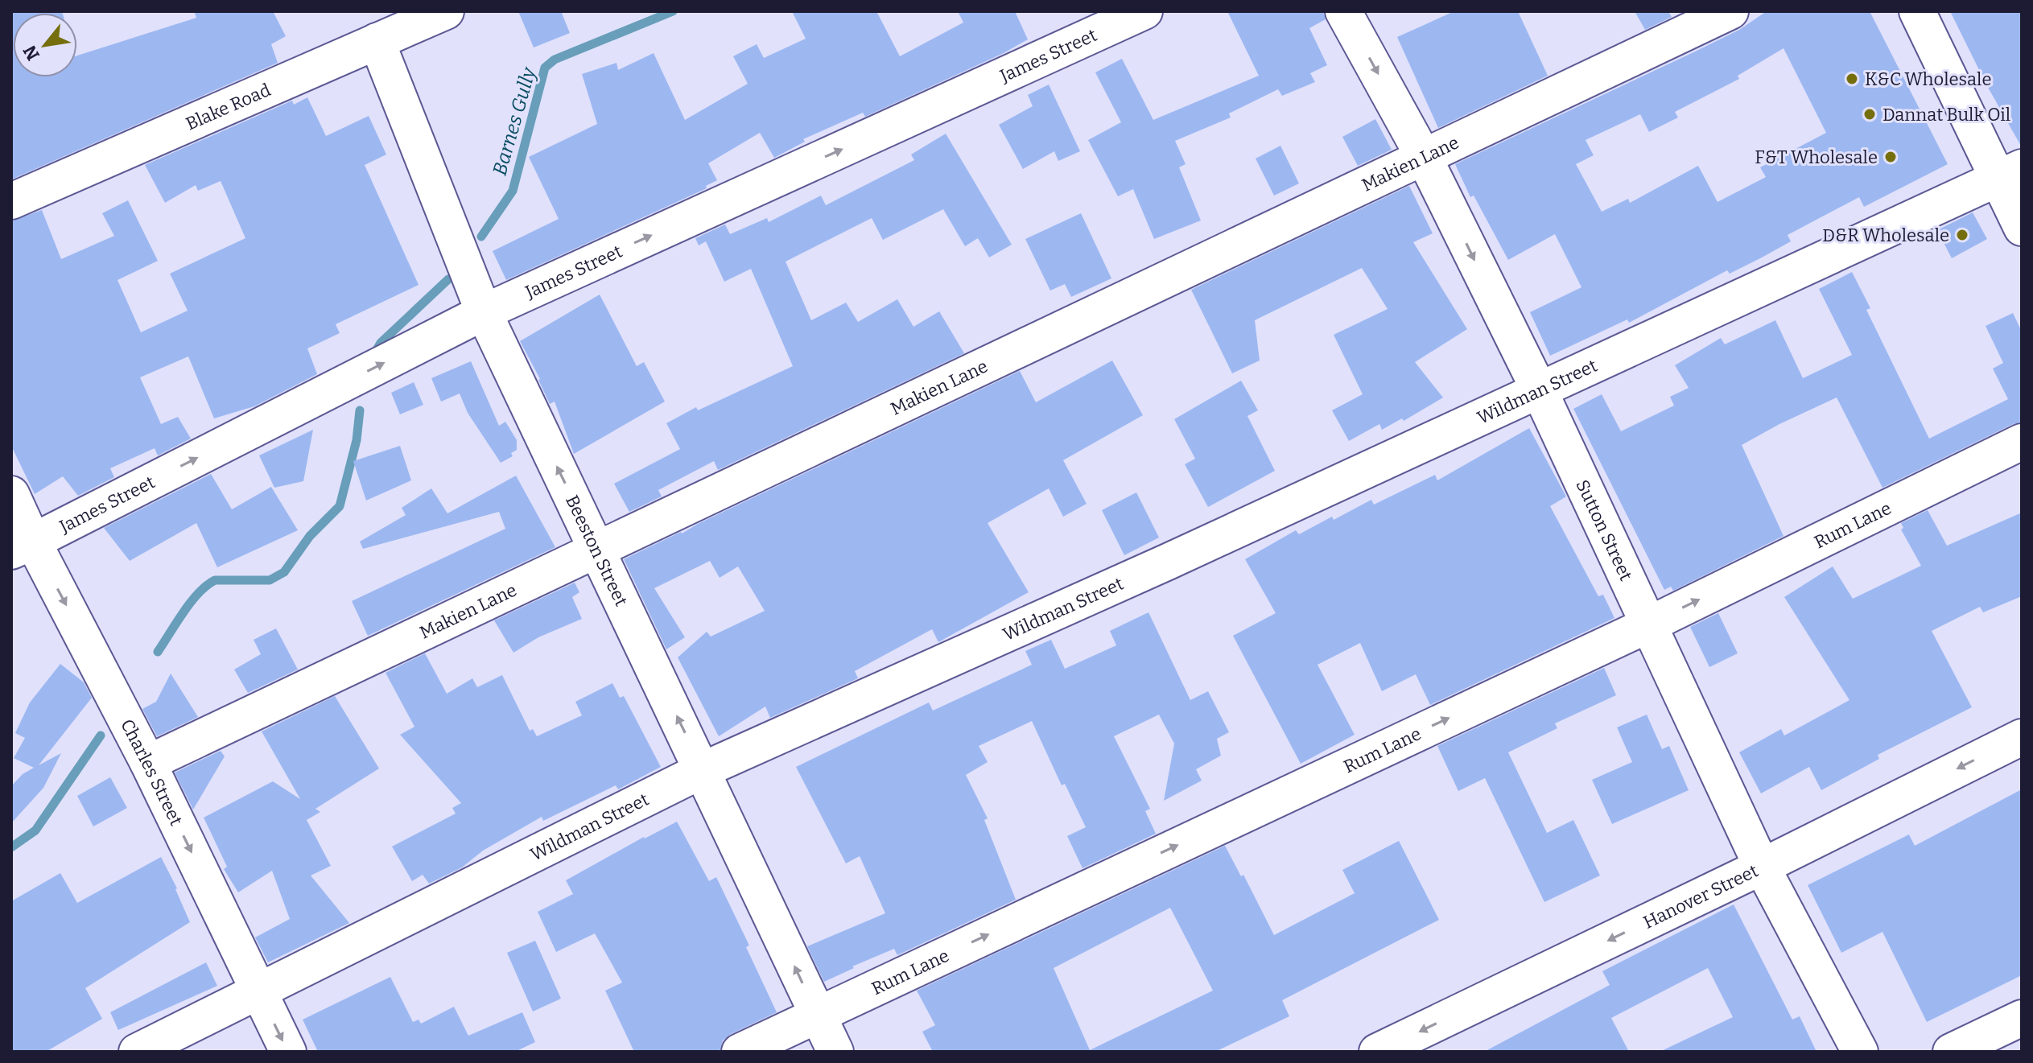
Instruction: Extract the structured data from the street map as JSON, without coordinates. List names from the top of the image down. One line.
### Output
{"streets":{"street":["James Street","Blake Road","Makien Lane","Wildman Street","Rum Lane","Sutton Street","Beeston Street","Charles Street","Hanover Street"]},"crossings":[["James Street","Beeston Street"],["James Street","Charles Street"],["Blake Road","Beeston Street"],["Makien Lane","Sutton Street"],["Makien Lane","Beeston Street"],["Makien Lane","Charles Street"],["Wildman Street","Sutton Street"],["Wildman Street","Beeston Street"],["Wildman Street","Charles Street"],["Rum Lane","Sutton Street"],["Rum Lane","Beeston Street"],["Sutton Street","Hanover Street"]],"one_way":["James Street","Rum Lane","Sutton Street","Beeston Street","Charles Street","Hanover Street"],"water":["Barnes Gully"],"places":["K&C Wholesale","Dannat Bulk Oil","F&T Wholesale","D&R Wholesale"],"north":"bottom left"}
